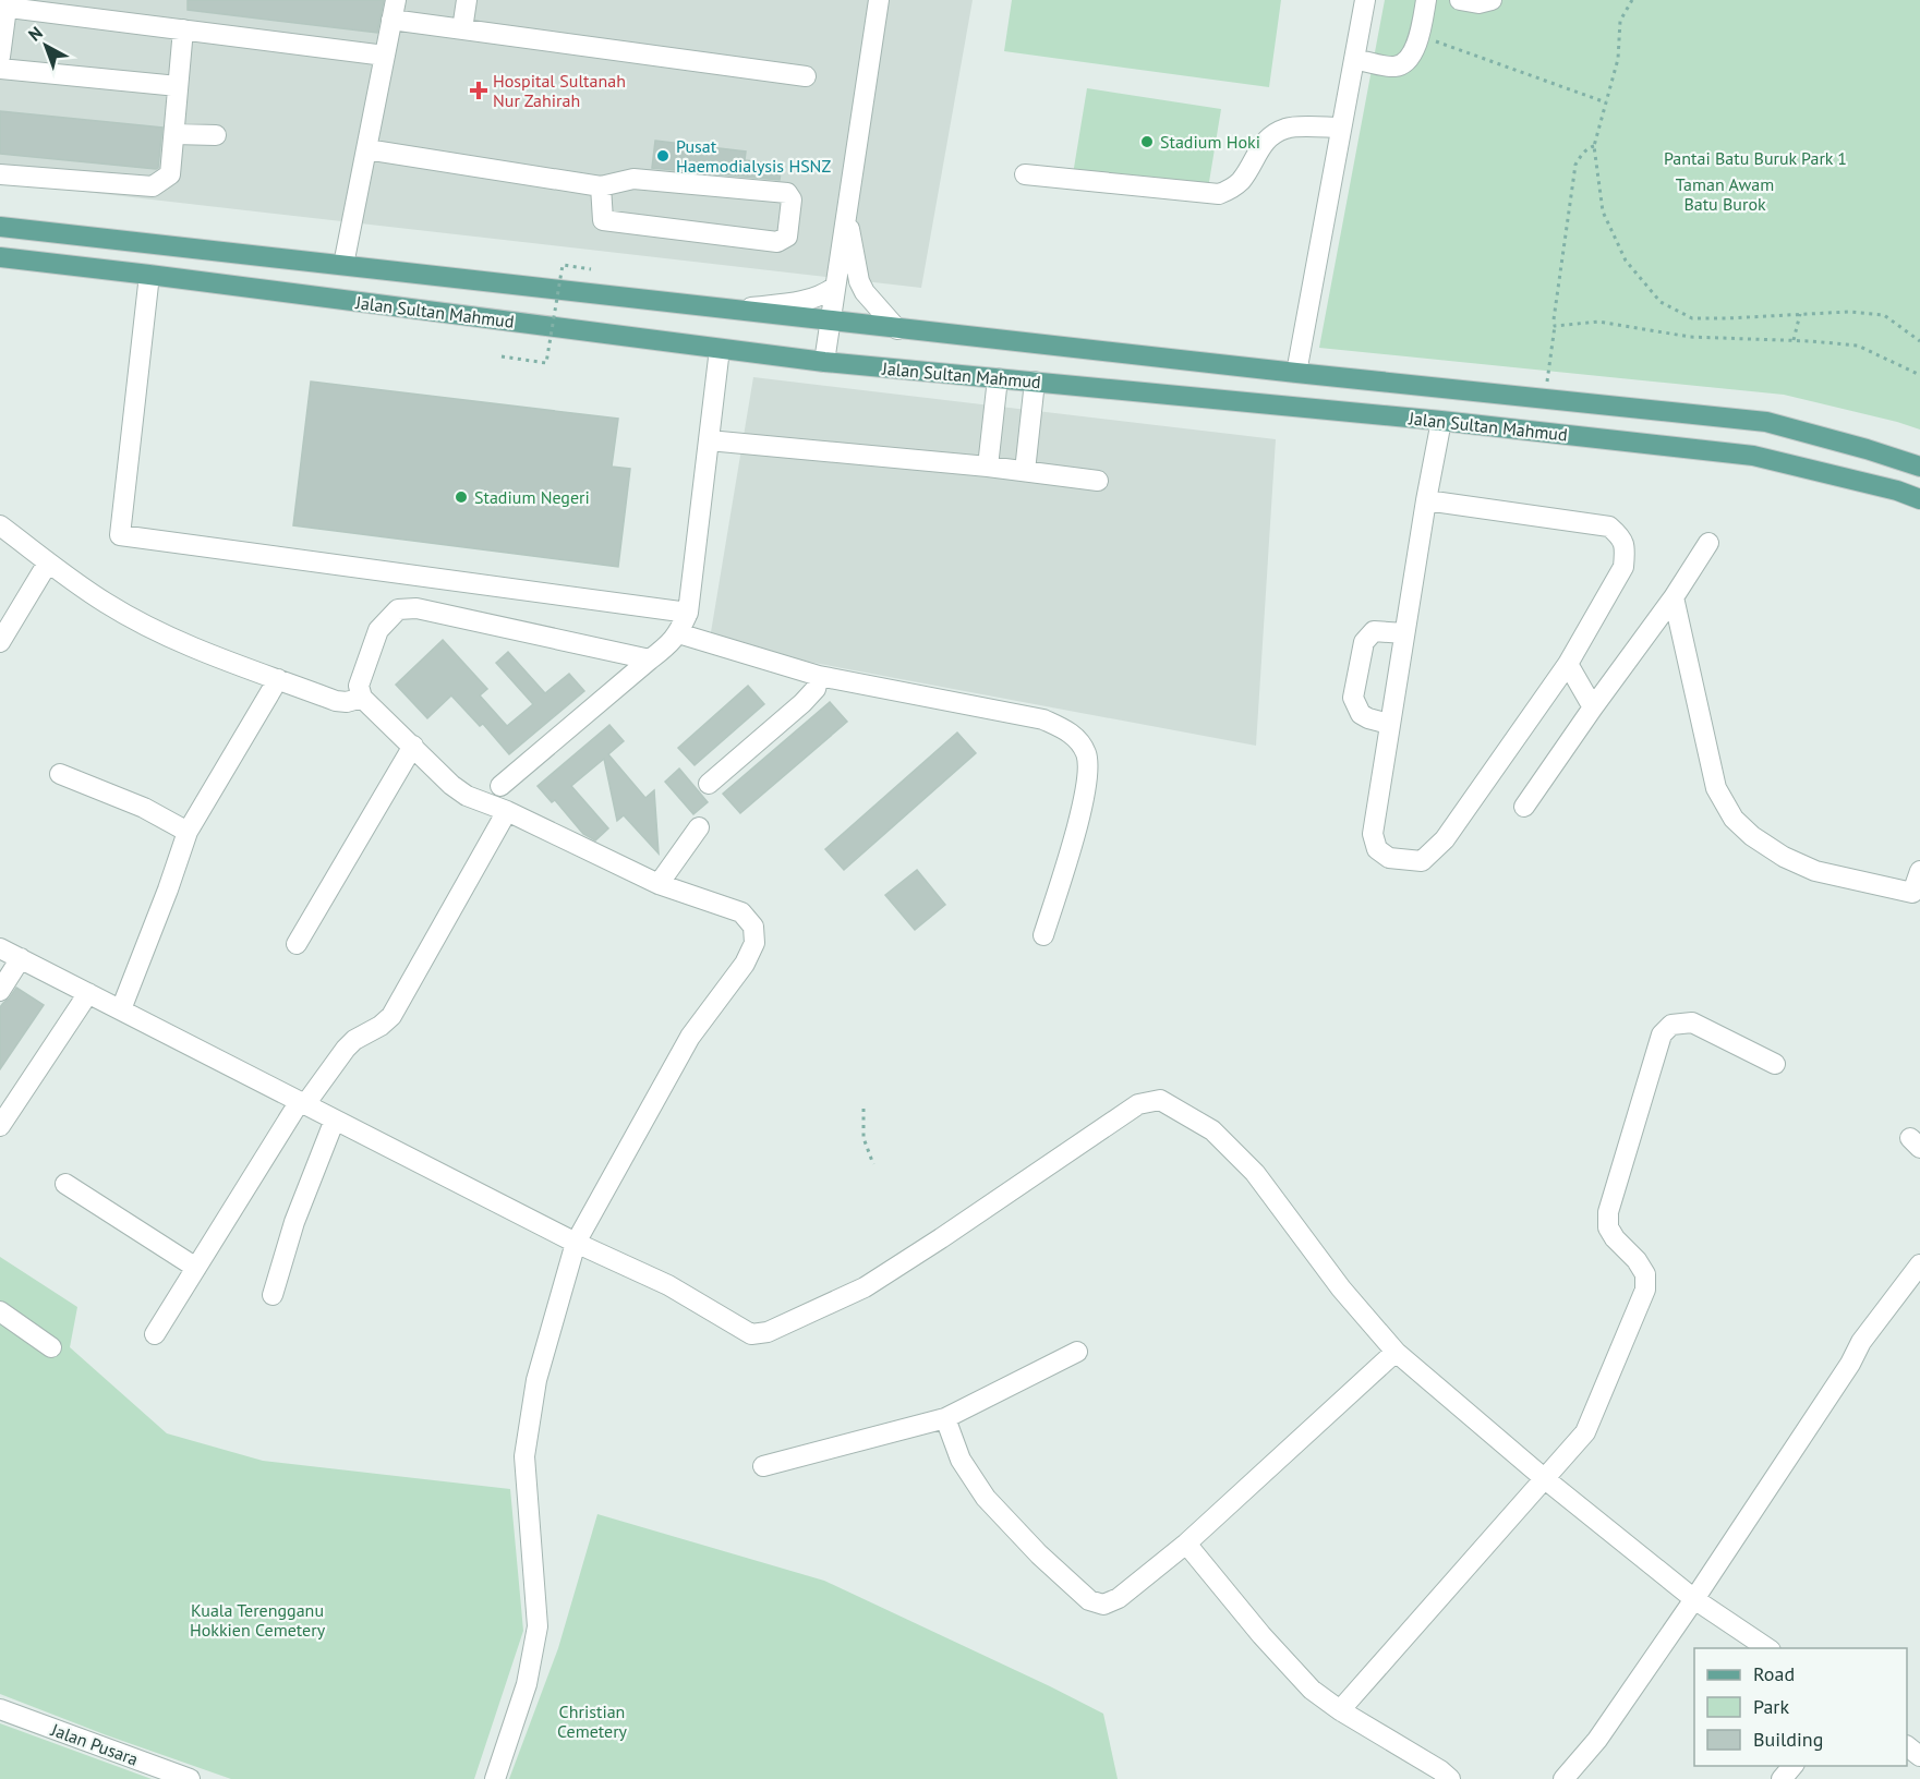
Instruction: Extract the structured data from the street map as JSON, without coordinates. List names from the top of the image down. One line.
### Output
{"streets":{"main road":["Jalan Sultan Mahmud"],"street":["Jalan Pusara"]},"parks":["Pantai Batu Buruk Park 1","Taman Awam Batu Burok","Kuala Terengganu Hokkien Cemetery","Christian Cemetery"],"places":{"health":["Hospital Sultanah Nur Zahirah"],"other":["Stadium Hoki","Pusat Haemodialysis HSNZ","Stadium Negeri"]},"legend":["Road","Park","Building"],"north":"top left"}
